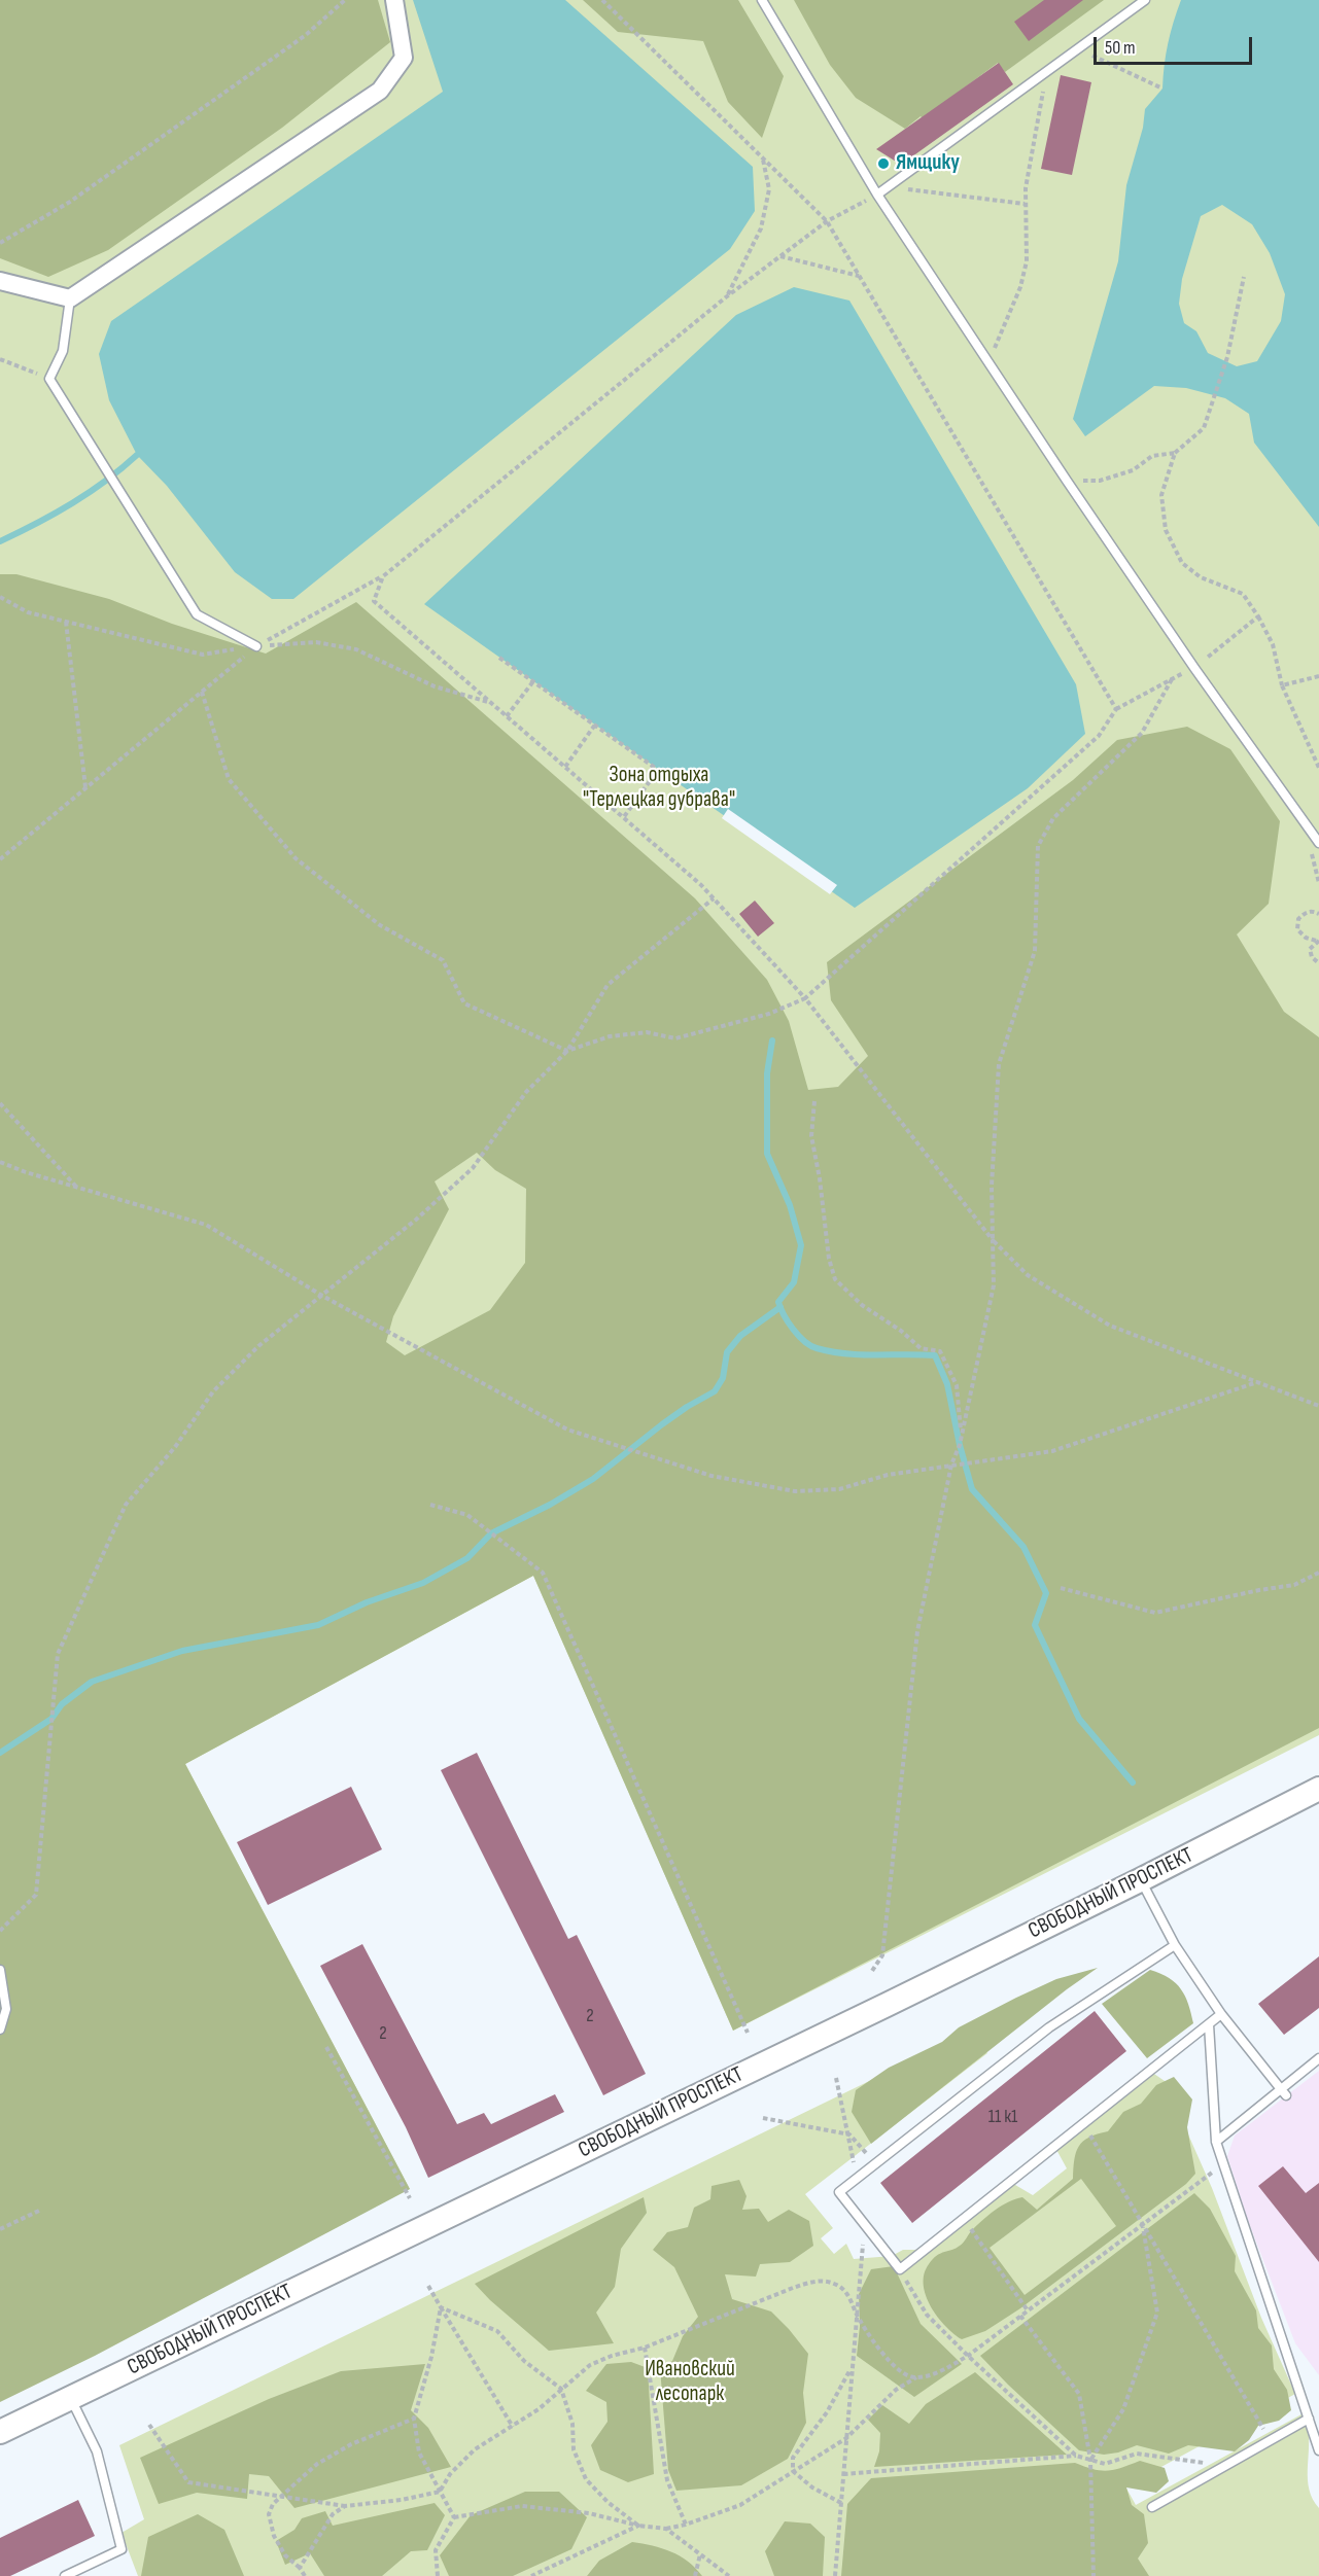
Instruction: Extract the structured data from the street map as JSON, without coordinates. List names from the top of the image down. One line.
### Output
{"streets":{"main road":["СВОБОДНЫЙ ПРОСПЕКТ"]},"parks":["Зона отдыха \"Терлецкая дубрава\"","Ивановский лесопарк"],"places":["Ямщику"],"house_numbers":["2","2","11 к1"],"scale_bar":"50 m"}
